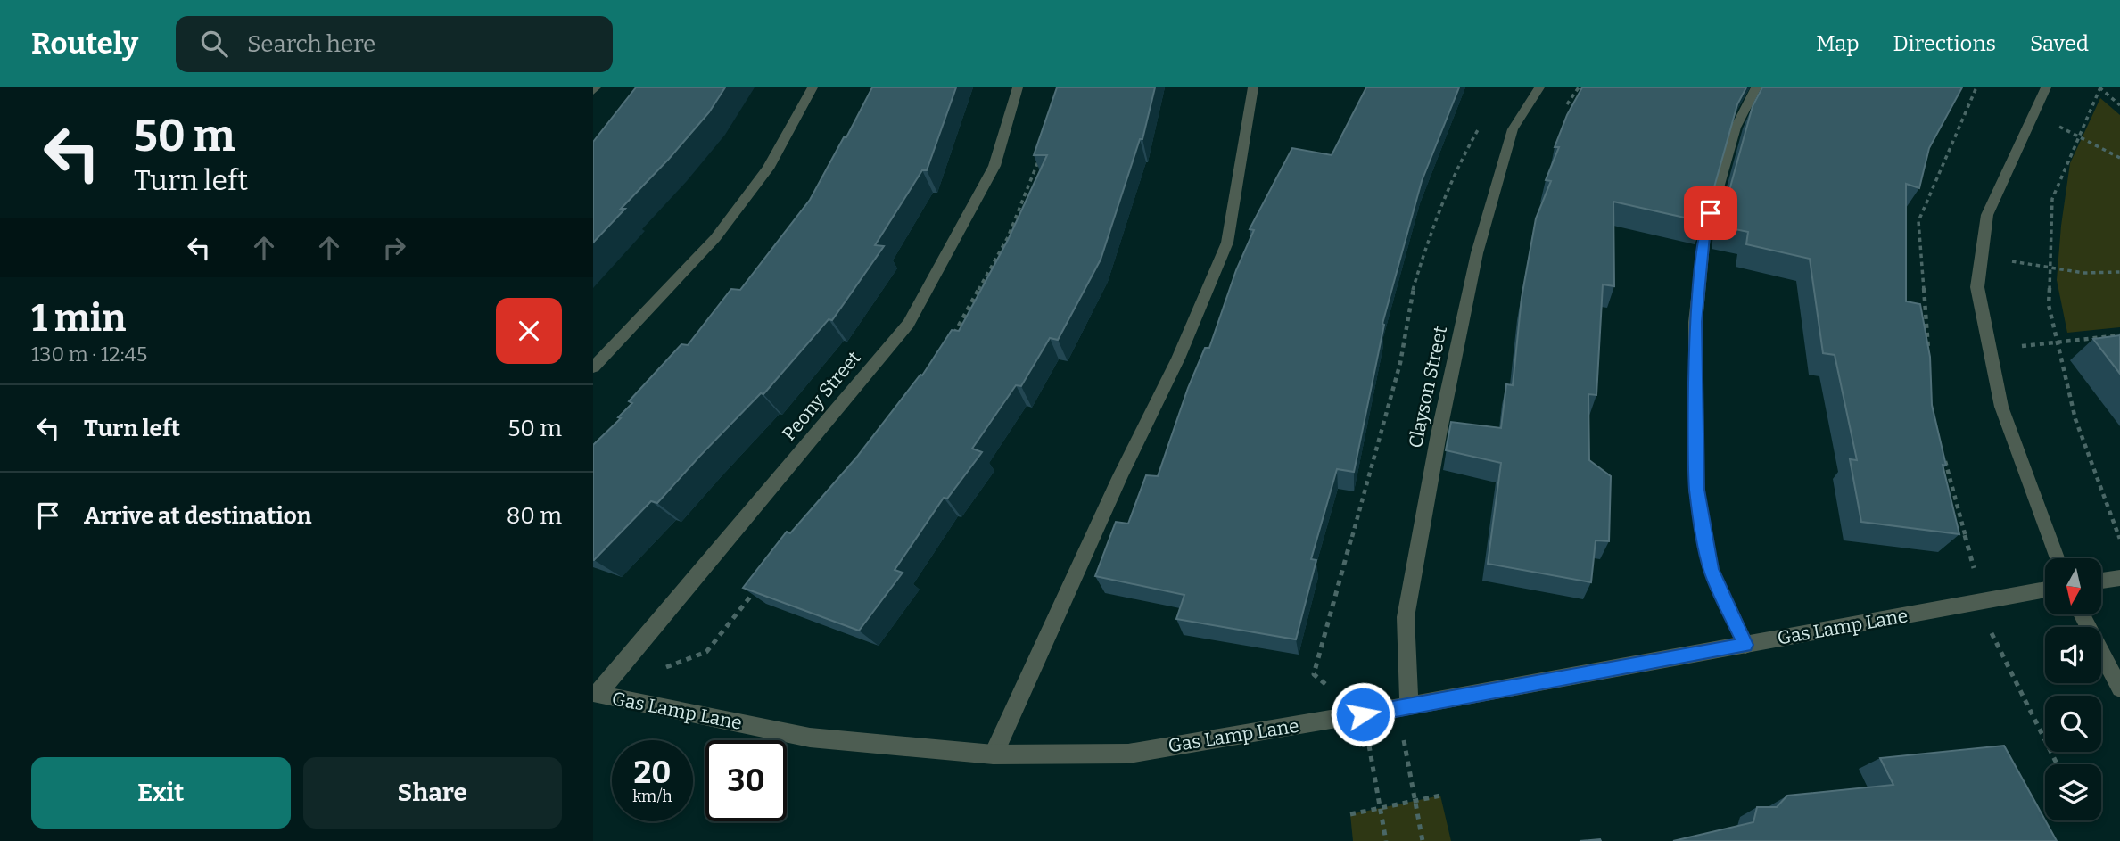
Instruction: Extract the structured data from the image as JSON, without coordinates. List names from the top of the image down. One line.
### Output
{"streets":{"street":["Clayson Street","Peony Street","Gas Lamp Lane"]},"crossings":[["Clayson Street","Gas Lamp Lane"],["Peony Street","Gas Lamp Lane"]],"north":"bottom","page":{"header":"Routely","search":"Search here","nav":["Map","Directions","Saved"],"turn":["50 m","Turn left"],"heading":["1 min","130 m · 12:45"],"list":[{"name":"Turn left","value":"50 m"},{"name":"Arrive at destination","value":"80 m"}],"speed":"20 km/h","limit":"30","buttons":["Exit","Share"]}}
